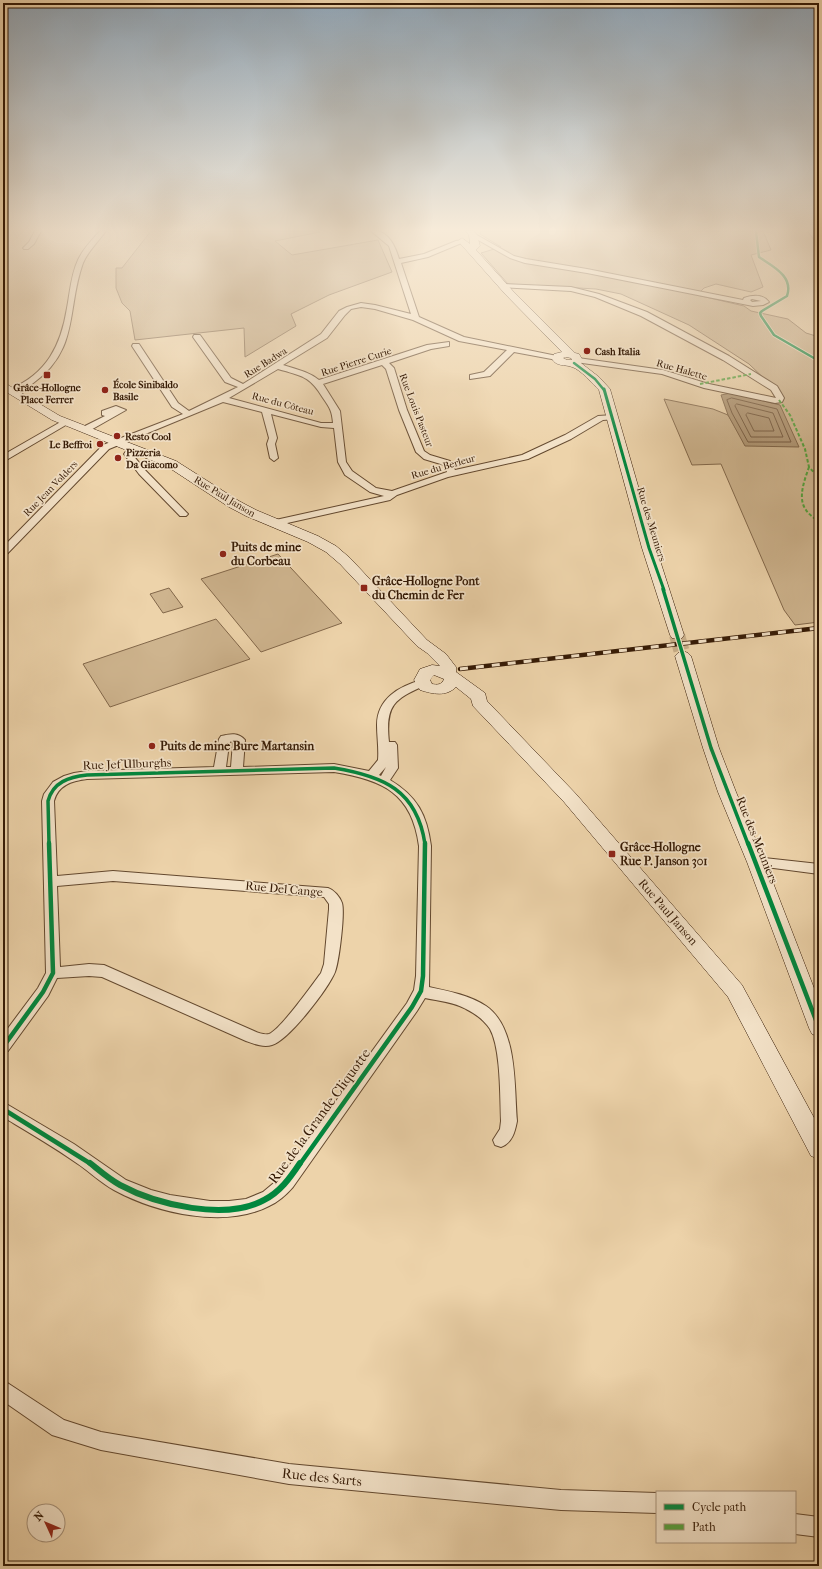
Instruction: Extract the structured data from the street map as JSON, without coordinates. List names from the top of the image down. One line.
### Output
{"streets":{"street":["Rue Pierre Curie","Rue Badwa","Rue Halette","Rue du Côteau","Rue Louis Pasteur","Rue du Berleur","Rue Jean Volders","Rue Paul Janson","Rue des Meuniers","Rue Jef Ulburghs","Rue Del Cange","Rue de la Grande Cliquotte","Rue des Sarts"]},"crossings":[["Rue Pierre Curie","Rue Louis Pasteur"],["Rue Badwa","Rue Halette"],["Rue Badwa","Rue du Côteau"],["Rue Badwa","Rue Jean Volders"],["Rue Badwa","Rue Paul Janson"],["Rue Halette","Rue des Meuniers"],["Rue Louis Pasteur","Rue du Berleur"],["Rue du Berleur","Rue Paul Janson"],["Rue du Berleur","Rue des Meuniers"],["Rue Jean Volders","Rue Paul Janson"],["Rue Jef Ulburghs","Rue Del Cange"],["Rue Jef Ulburghs","Rue de la Grande Cliquotte"]],"places":{"other":["Cash Italia","École Sinibaldo Basile","Resto Cool","Le Beffroi","Pizzeria Da Giacomo","Puits de mine du Corbeau","Puits de mine Bure Martansin"],"transit":["Grâce-Hollogne Place Ferrer","Grâce-Hollogne Pont du Chemin de Fer","Grâce-Hollogne Rue P. Janson 301"]},"legend":["Cycle path","Path"],"north":"top left"}
